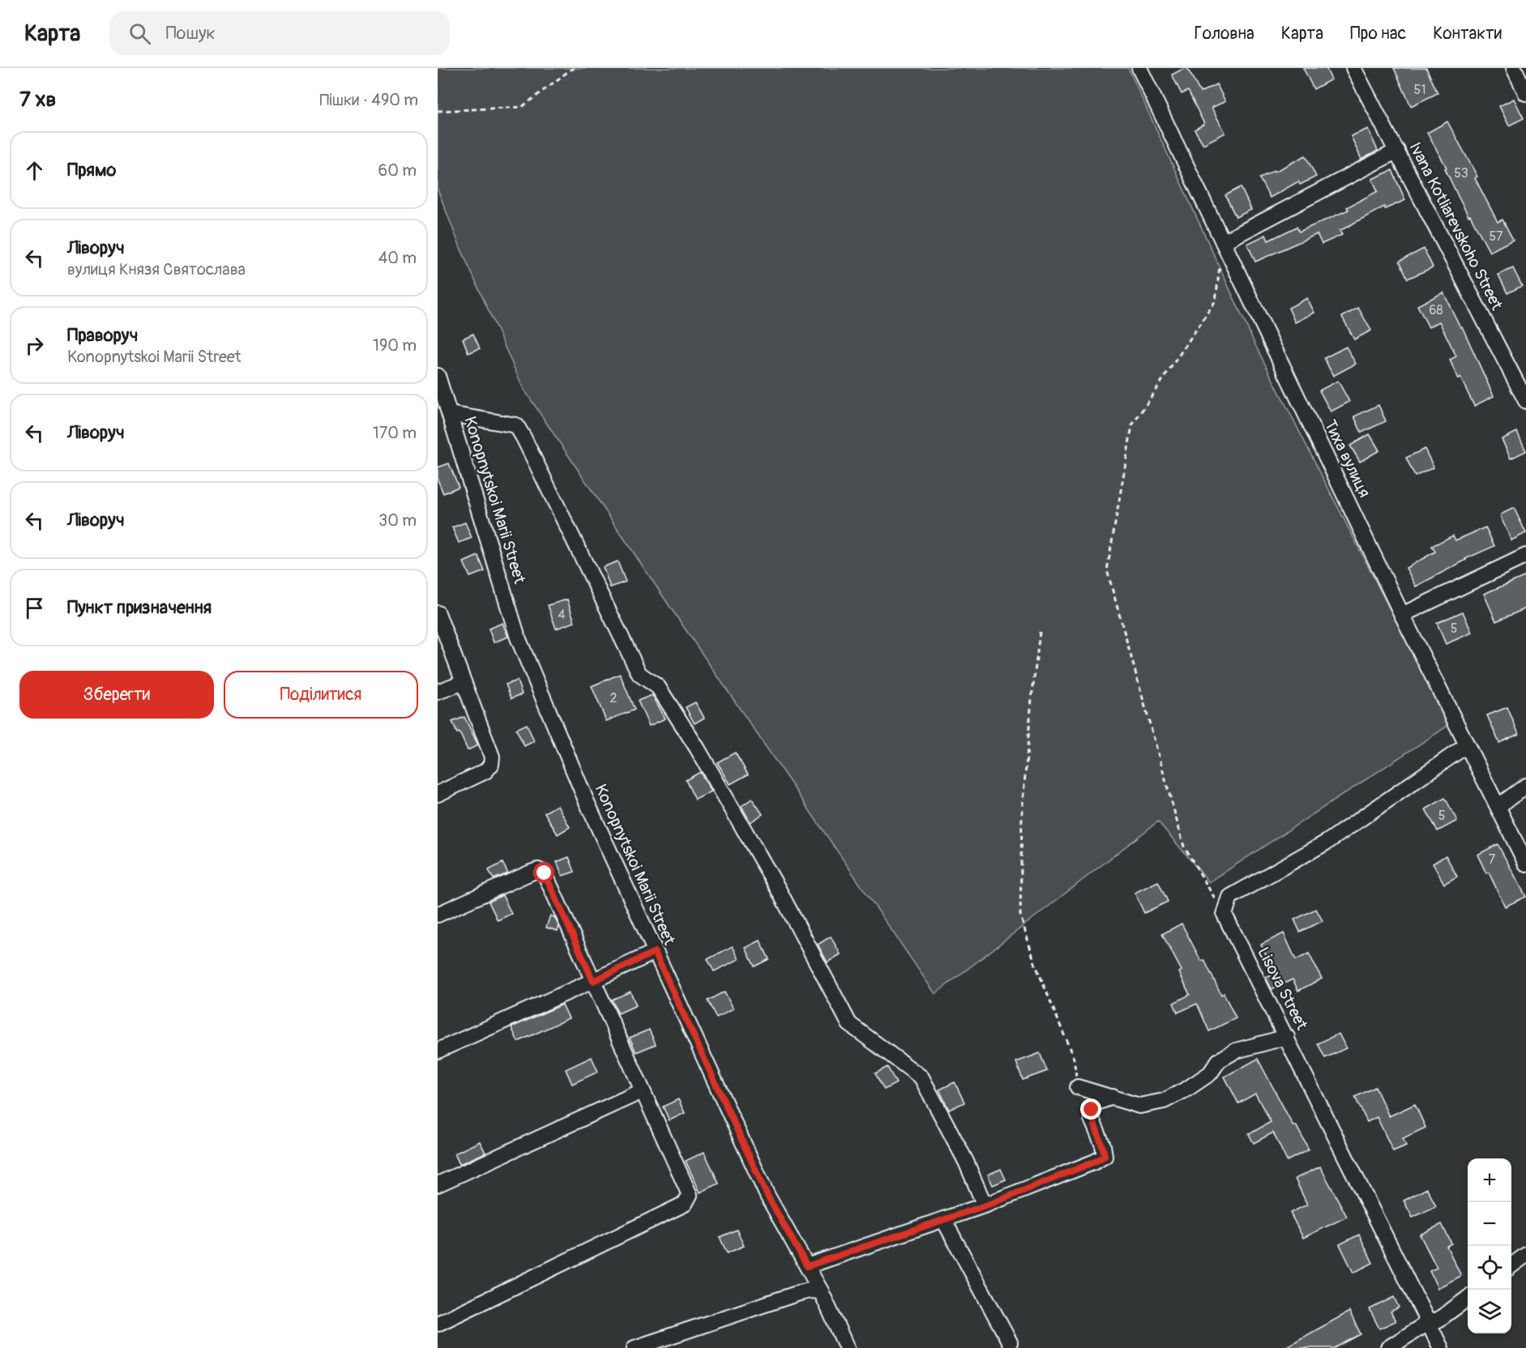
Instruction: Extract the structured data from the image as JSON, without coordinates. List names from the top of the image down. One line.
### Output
{"streets":{"street":["Ivana Kotliarevskoho Street","Тиха вулиця","Konopnytskoi Marii Street","Lisova Street"]},"house_numbers":["51","53","57","68","4","5","2","5","7"],"page":{"header":"Карта","search":"Пошук","nav":["Головна","Карта","Про нас","Контакти"],"heading":["7 хв","Пішки · 490 m"],"list":[["Прямо","60 m"],["Ліворуч","вулиця Князя Святослава","40 m"],["Праворуч","Konopnytskoi Marii Street","190 m"],["Ліворуч","170 m"],["Ліворуч","30 m"],"Пункт призначення"],"buttons":["Зберегти","Поділитися"],"map_buttons":["+","−"]}}
